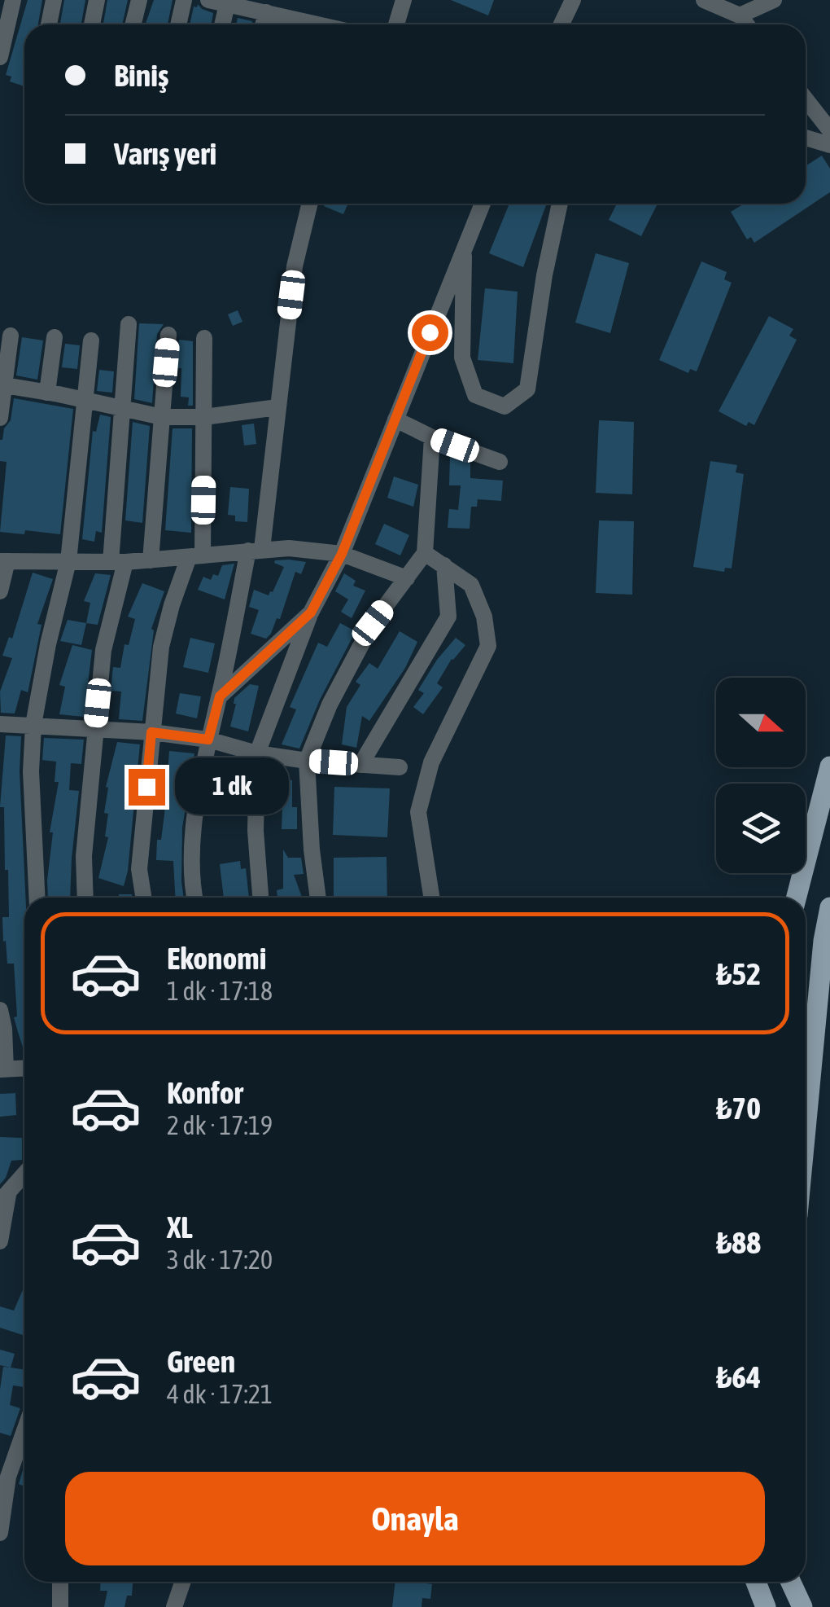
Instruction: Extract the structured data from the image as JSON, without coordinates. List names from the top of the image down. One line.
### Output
{"north":"right","page":{"banner":["Biniş","Varış yeri"],"bubble":"1 dk","list":[{"name":"Ekonomi","note":"1 dk · 17:18","value":"₺52"},{"name":"Konfor","note":"2 dk · 17:19","value":"₺70"},{"name":"XL","note":"3 dk · 17:20","value":"₺88"},{"name":"Green","note":"4 dk · 17:21","value":"₺64"}],"buttons":"Onayla"}}
